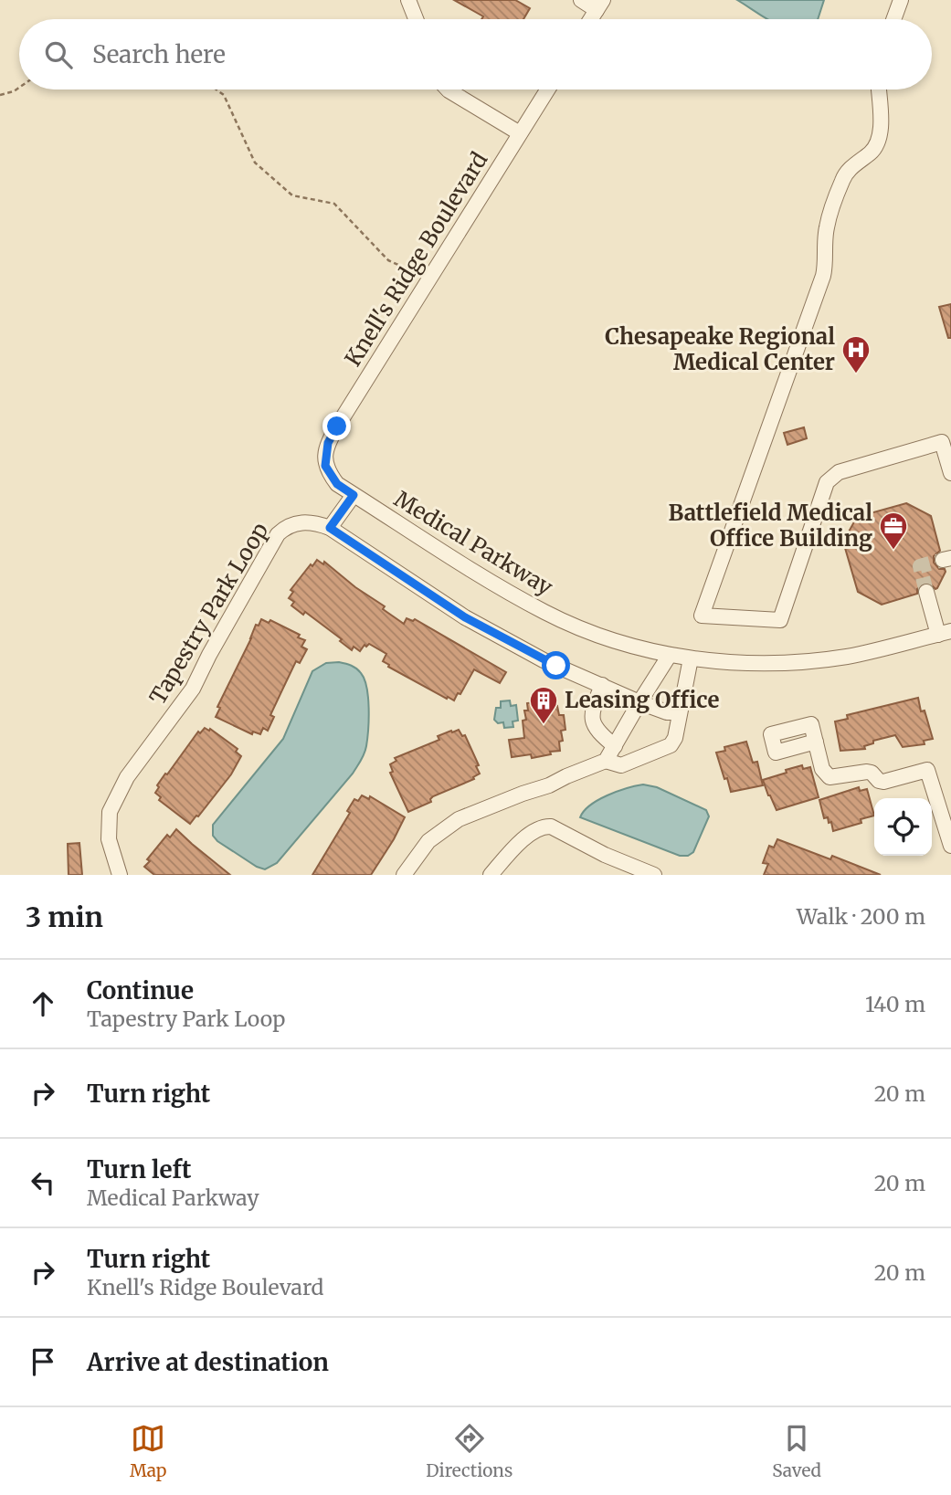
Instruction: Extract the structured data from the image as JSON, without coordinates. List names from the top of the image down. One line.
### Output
{"streets":{"street":["Knell's Ridge Boulevard","Medical Parkway","Tapestry Park Loop"]},"crossings":[["Knell's Ridge Boulevard","Medical Parkway"]],"places":{"hospital":["Chesapeake Regional Medical Center"],"office":["Battlefield Medical Office Building"],"building":["Leasing Office"]},"page":{"search":"Search here","heading":["3 min","Walk · 200 m"],"list":[["Continue","Tapestry Park Loop","140 m"],["Turn right","20 m"],["Turn left","Medical Parkway","20 m"],["Turn right","Knell's Ridge Boulevard","20 m"],"Arrive at destination"],"nav":["Map","Directions","Saved"]}}
